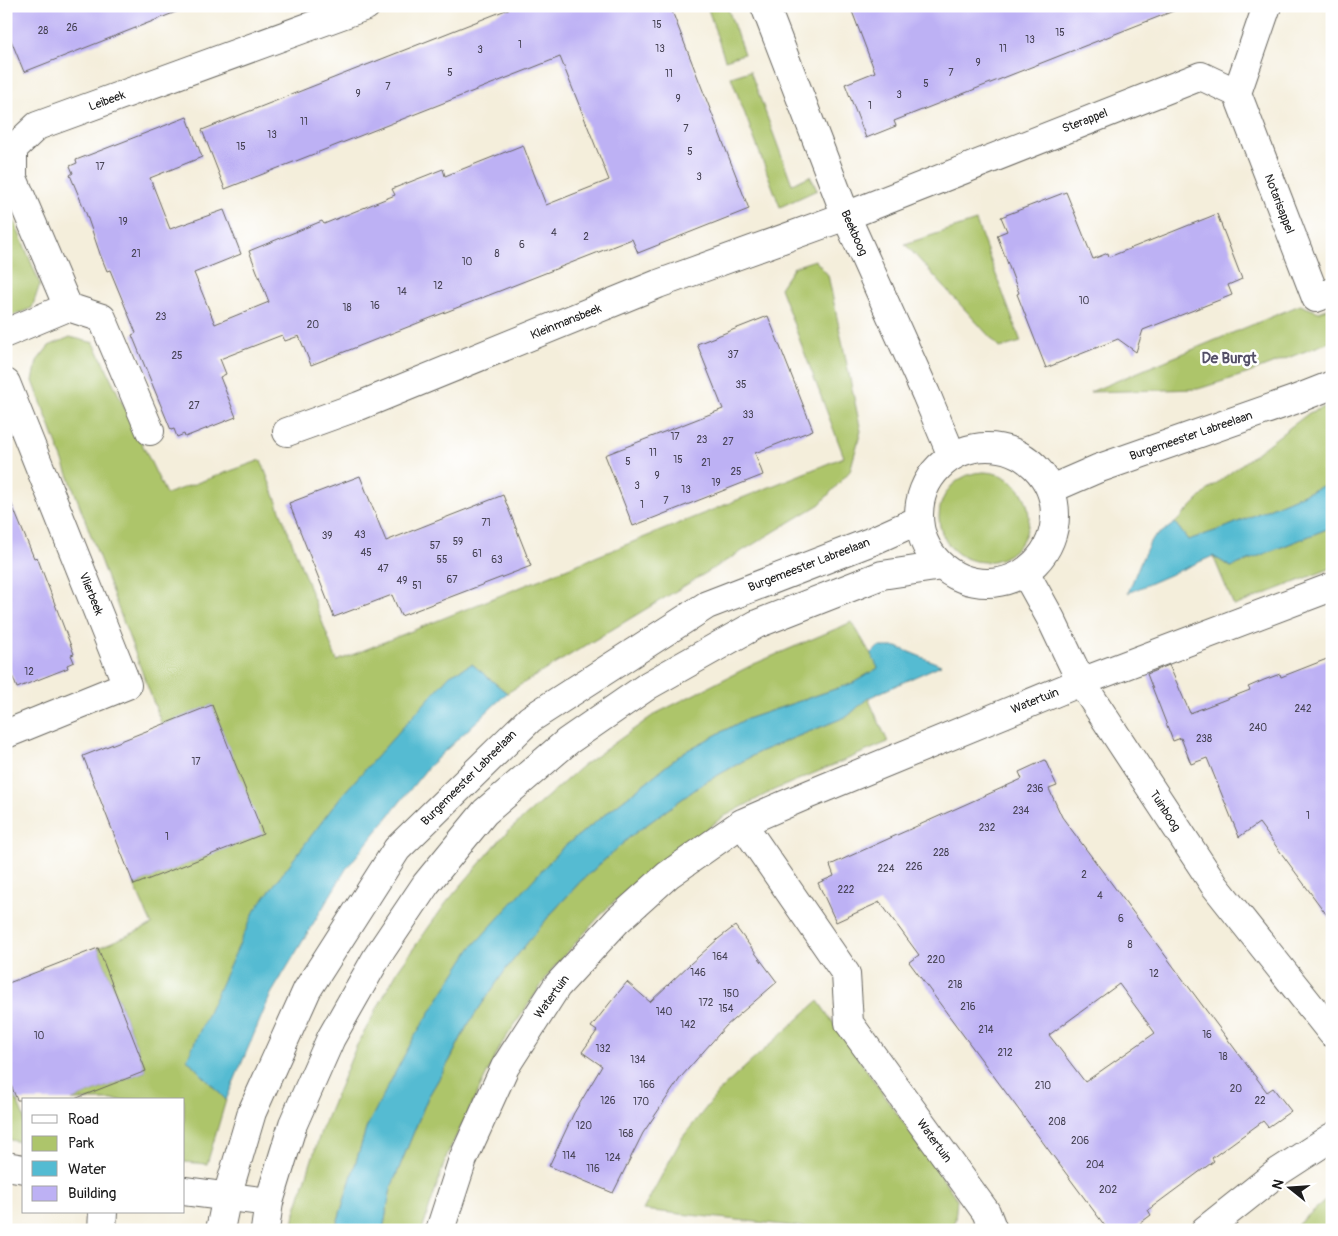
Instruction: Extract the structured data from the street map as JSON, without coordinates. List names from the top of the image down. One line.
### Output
{"streets":{"street":["Leibeek","Sterappel","Notarisappel","Beekboog","Kleinmansbeek","Burgemeester Labreelaan","Vlierbeek","Watertuin","Tuinboog"]},"crossings":[["Sterappel","Notarisappel"],["Sterappel","Beekboog"],["Sterappel","Kleinmansbeek"],["Beekboog","Kleinmansbeek"],["Beekboog","Burgemeester Labreelaan"],["Beekboog","Tuinboog"],["Burgemeester Labreelaan","Tuinboog"],["Watertuin","Tuinboog"]],"districts":["De Burgt"],"house_numbers":["15","26","28","15","13","1","13","11","3","9","5","7","11","5","7","9","3","9","1","11","7","13","15","5","17","3","19","4","2","6","21","8","10","12","14","10","16","18","23","20","37","25","35","27","33","17","23","27","11","15","5","21","25","9","19","3","13","7","1","71","43","39","59","57","45","61","55","63","47","67","49","51","12","242","240","238","17","236","234","1","232","1","228","226","224","2","222","4","6","8","164","220","146","12","218","150","172","216","154","140","142","214","16","10","132","212","18","134","166","210","20","126","22","170","208","120","168","206","114","124","204","116","202"],"legend":["Road","Park","Water","Building"],"north":"left"}
